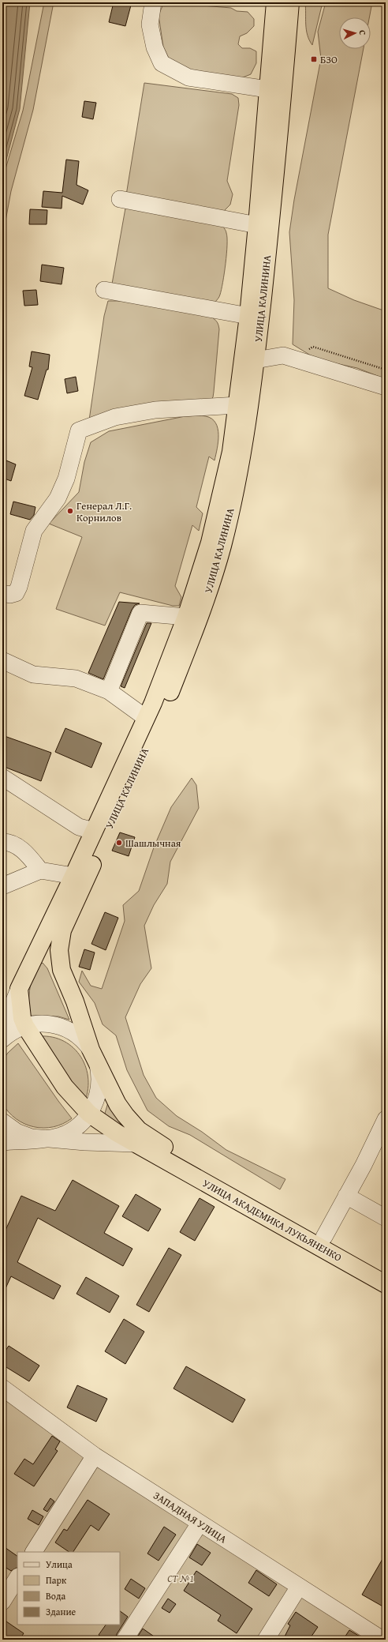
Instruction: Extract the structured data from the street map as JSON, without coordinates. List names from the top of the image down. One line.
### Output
{"streets":{"highway":["УЛИЦА КАЛИНИНА","УЛИЦА АКАДЕМИКА ЛУКЬЯНЕНКО"],"street":["ЗАПАДНАЯ УЛИЦА"]},"crossings":[["УЛИЦА КАЛИНИНА","УЛИЦА АКАДЕМИКА ЛУКЬЯНЕНКО"]],"parks":["СТ №1"],"places":{"transit":["БЗО"],"other":["Генерал Л.Г. Корнилов","Шашлычная"]},"legend":["Улица","Парк","Вода","Здание"],"north":"right"}
